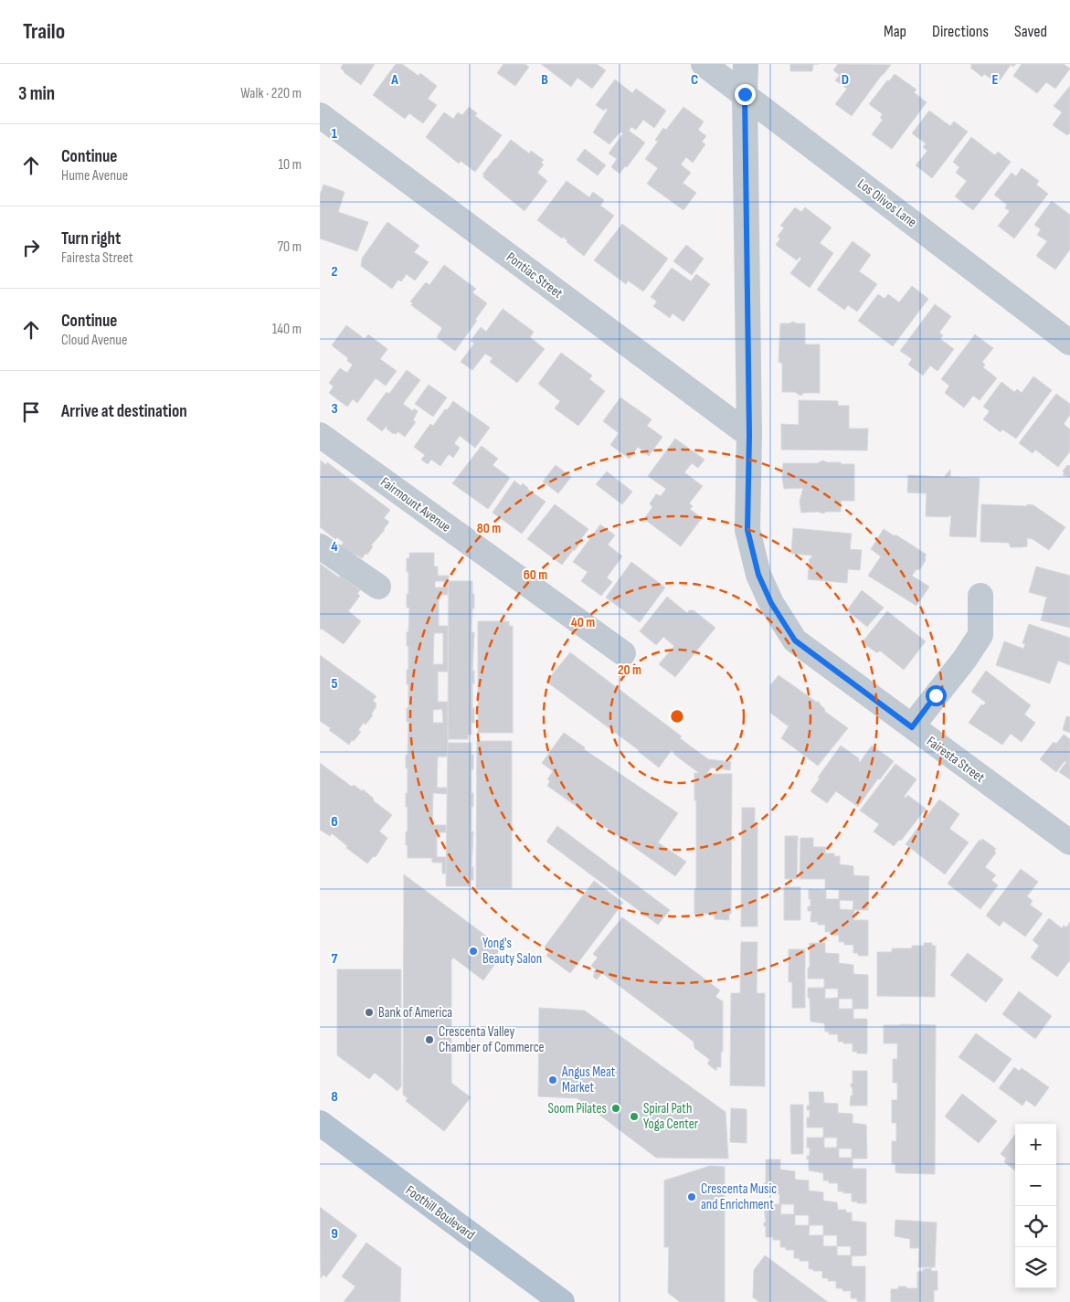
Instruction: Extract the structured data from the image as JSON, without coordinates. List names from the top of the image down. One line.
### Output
{"streets":{"main road":["Foothill Boulevard"],"street":["Los Olivos Lane","Pontiac Street","Fairmount Avenue","Fairesta Street"]},"crossings":[["Los Olivos Lane","Fairesta Street"],["Pontiac Street","Fairesta Street"]],"places":["Yong's Beauty Salon","Bank of America","Crescenta Valley Chamber of Commerce","Angus Meat Market","Soom Pilates","Spiral Path Yoga Center","Crescenta Music and Enrichment"],"page":{"header":"Trailo","nav":["Map","Directions","Saved"],"heading":["3 min","Walk · 220 m"],"list":[["Continue","Hume Avenue","10 m"],["Turn right","Fairesta Street","70 m"],["Continue","Cloud Avenue","140 m"],"Arrive at destination"],"map_buttons":["+","−"]},"grid":{"columns":["A","B","C","D","E"],"rows":["1","2","3","4","5","6","7","8","9"]},"rings":["80 m","60 m","40 m","20 m"]}
